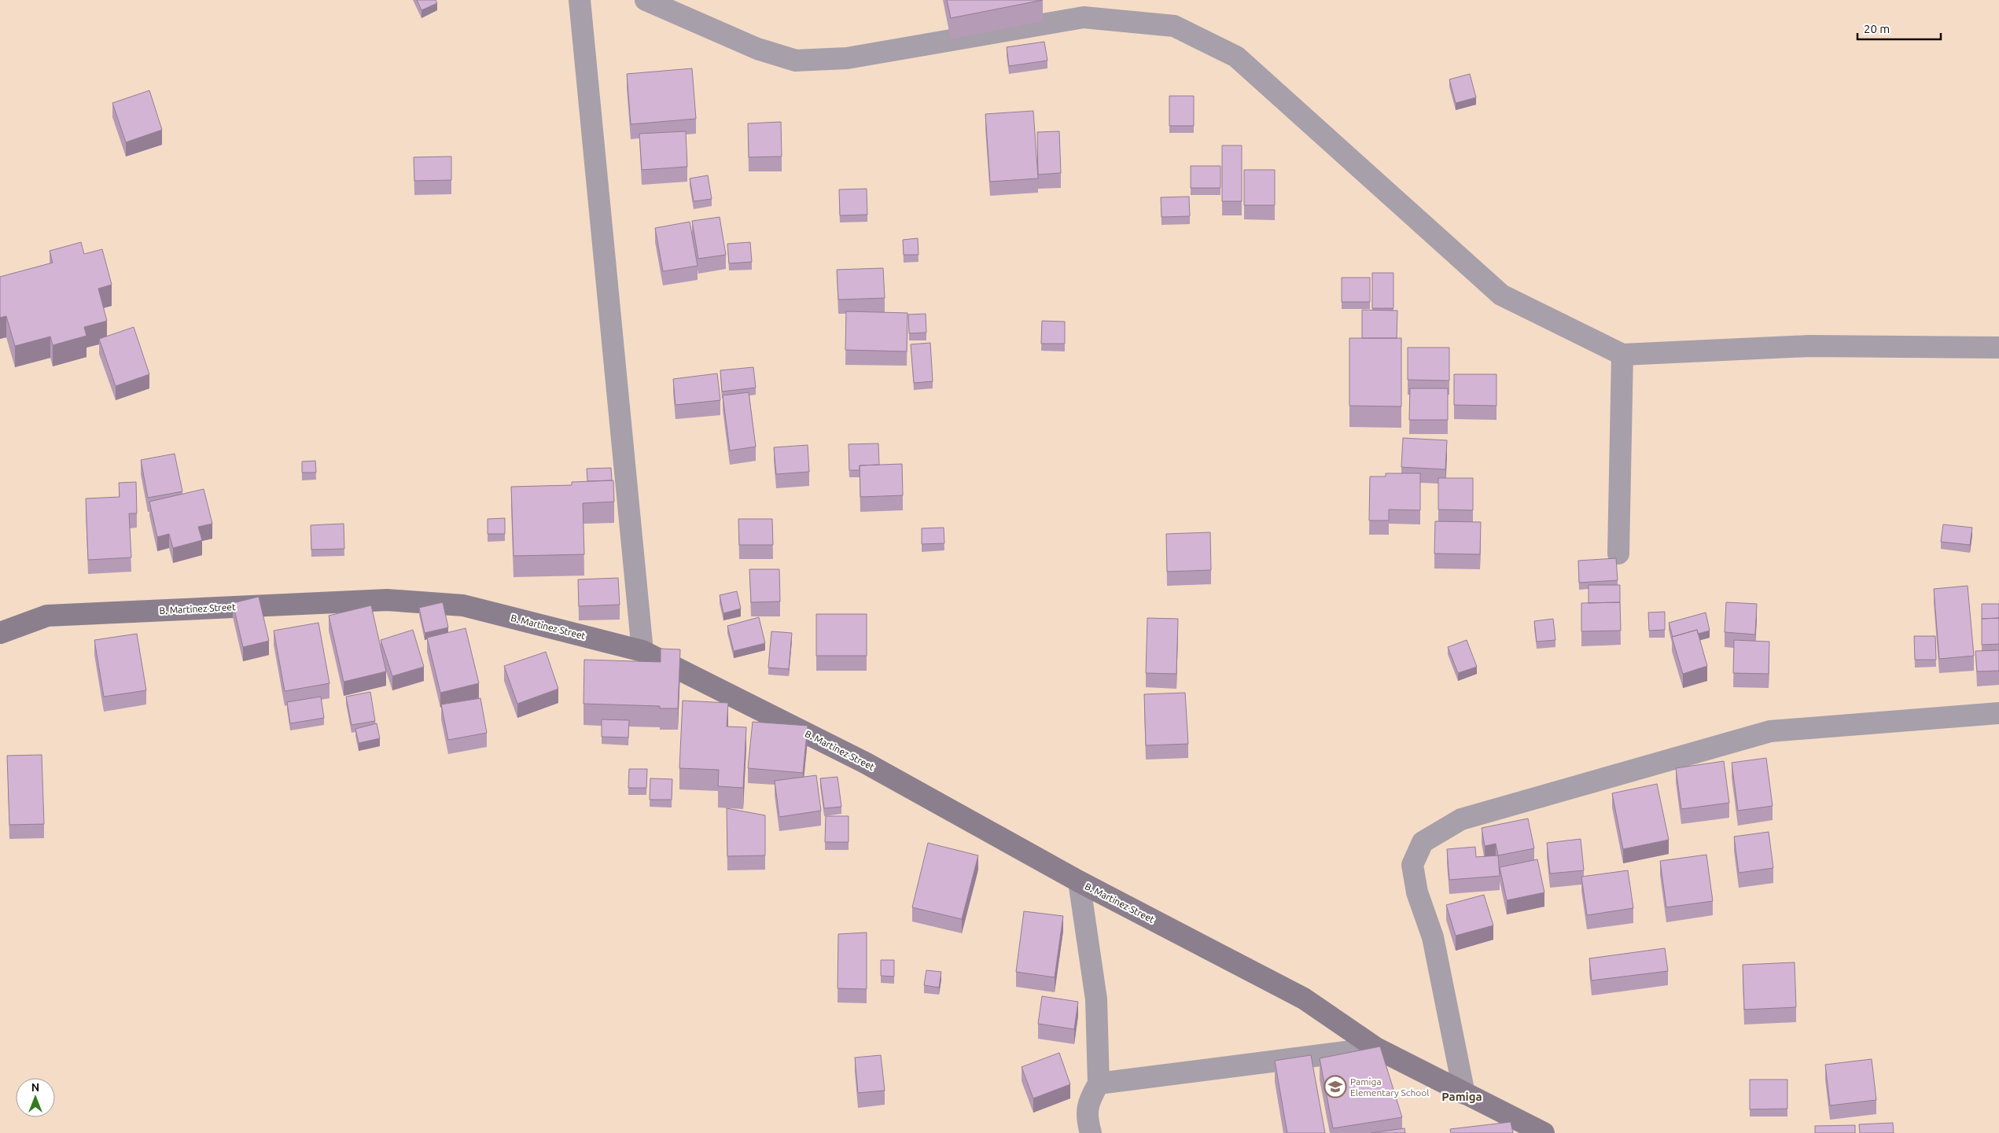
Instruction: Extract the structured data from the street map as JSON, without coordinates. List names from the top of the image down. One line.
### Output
{"streets":{"street":["B. Martinez Street"]},"districts":["Pamiga"],"places":{"school or university":["Pamiga Elementary School"]},"scale_bar":"20 m","north":"top"}
